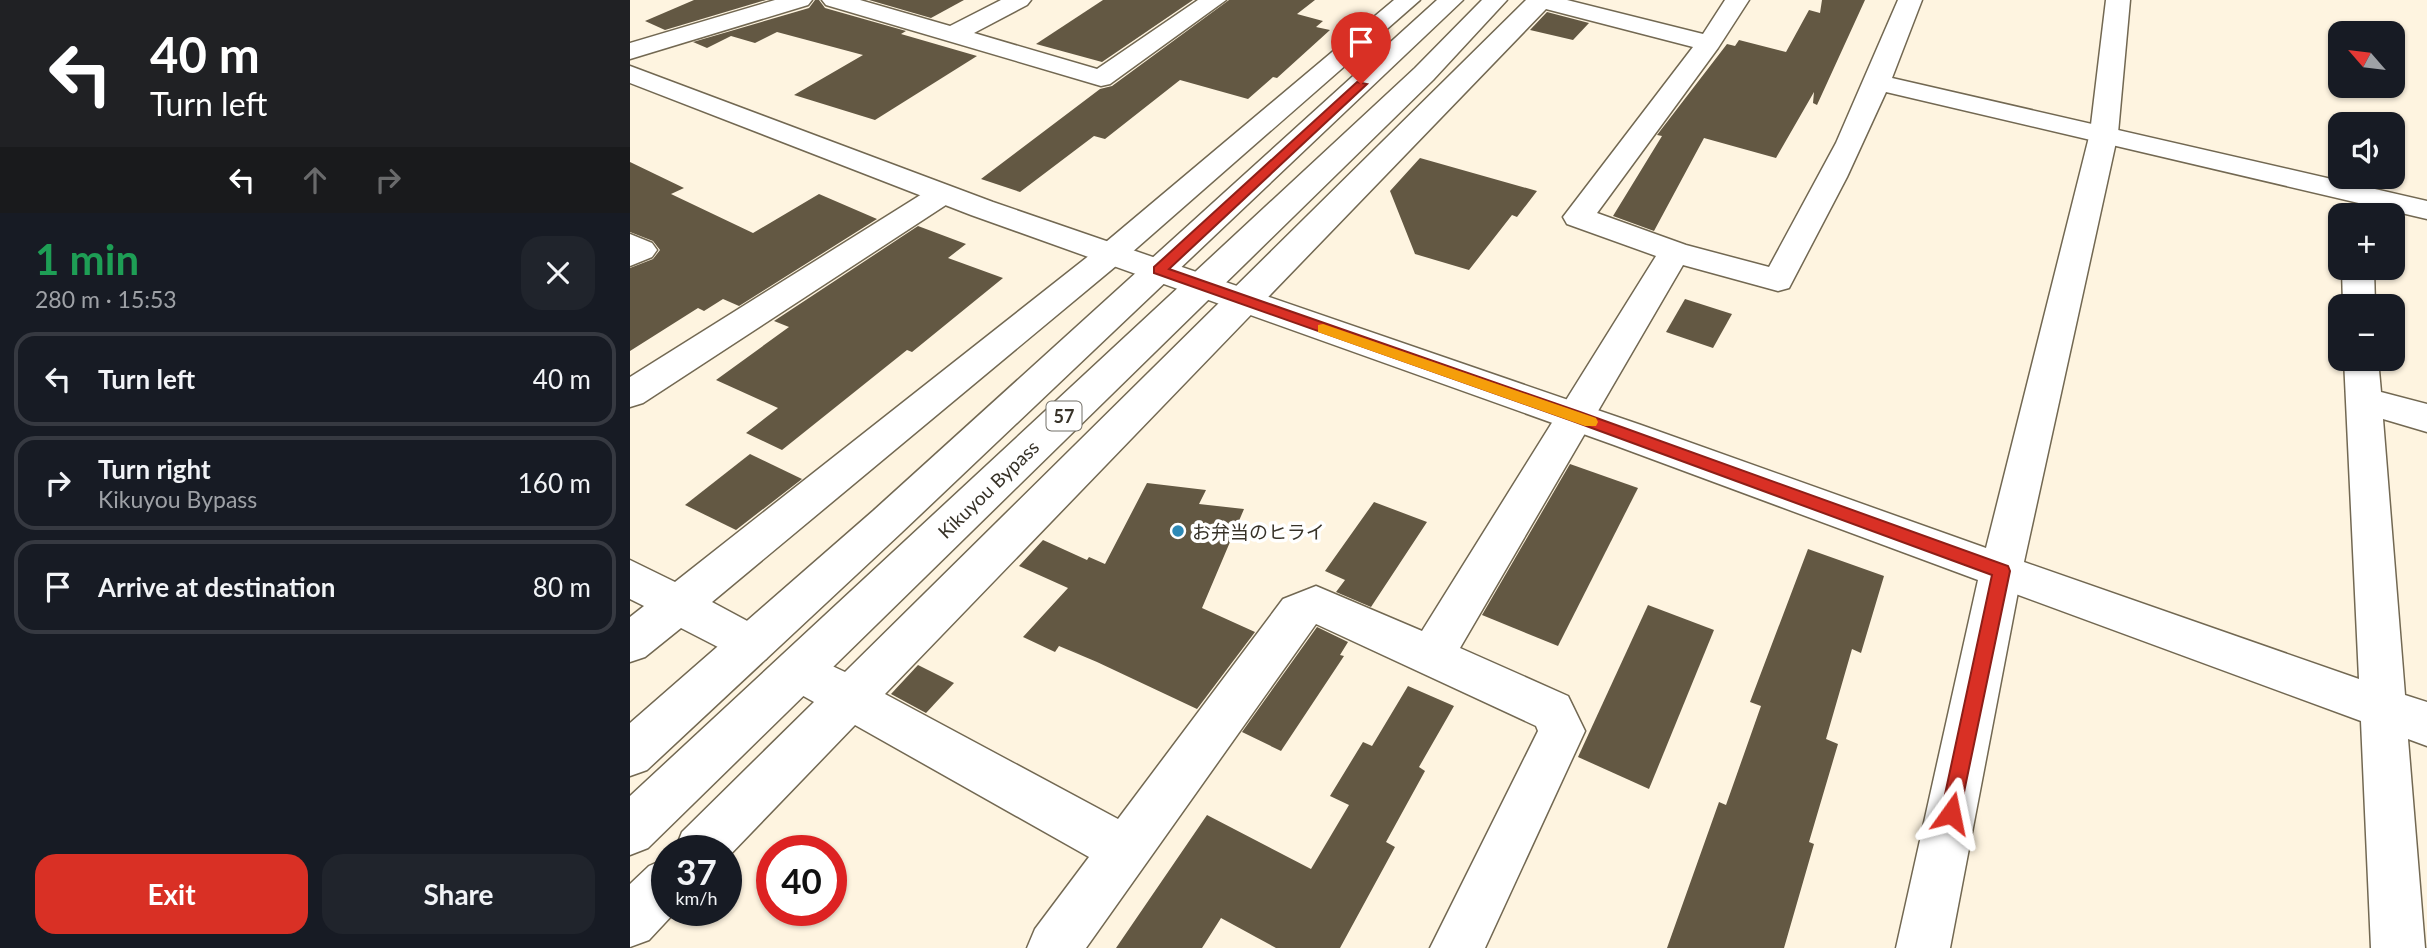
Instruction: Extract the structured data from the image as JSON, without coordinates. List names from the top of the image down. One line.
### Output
{"streets":{"main road":["57","Kikuyou Bypass"]},"places":["お弁当のヒライ"],"north":"top left","page":{"turn":["40 m","Turn left"],"map_buttons":["+","−"],"heading":["1 min","280 m · 15:53"],"list":[{"name":"Turn left","value":"40 m"},{"name":"Turn right","note":"Kikuyou Bypass","value":"160 m"},{"name":"Arrive at destination","value":"80 m"}],"speed":"37 km/h","limit":"40","buttons":["Exit","Share"]}}
